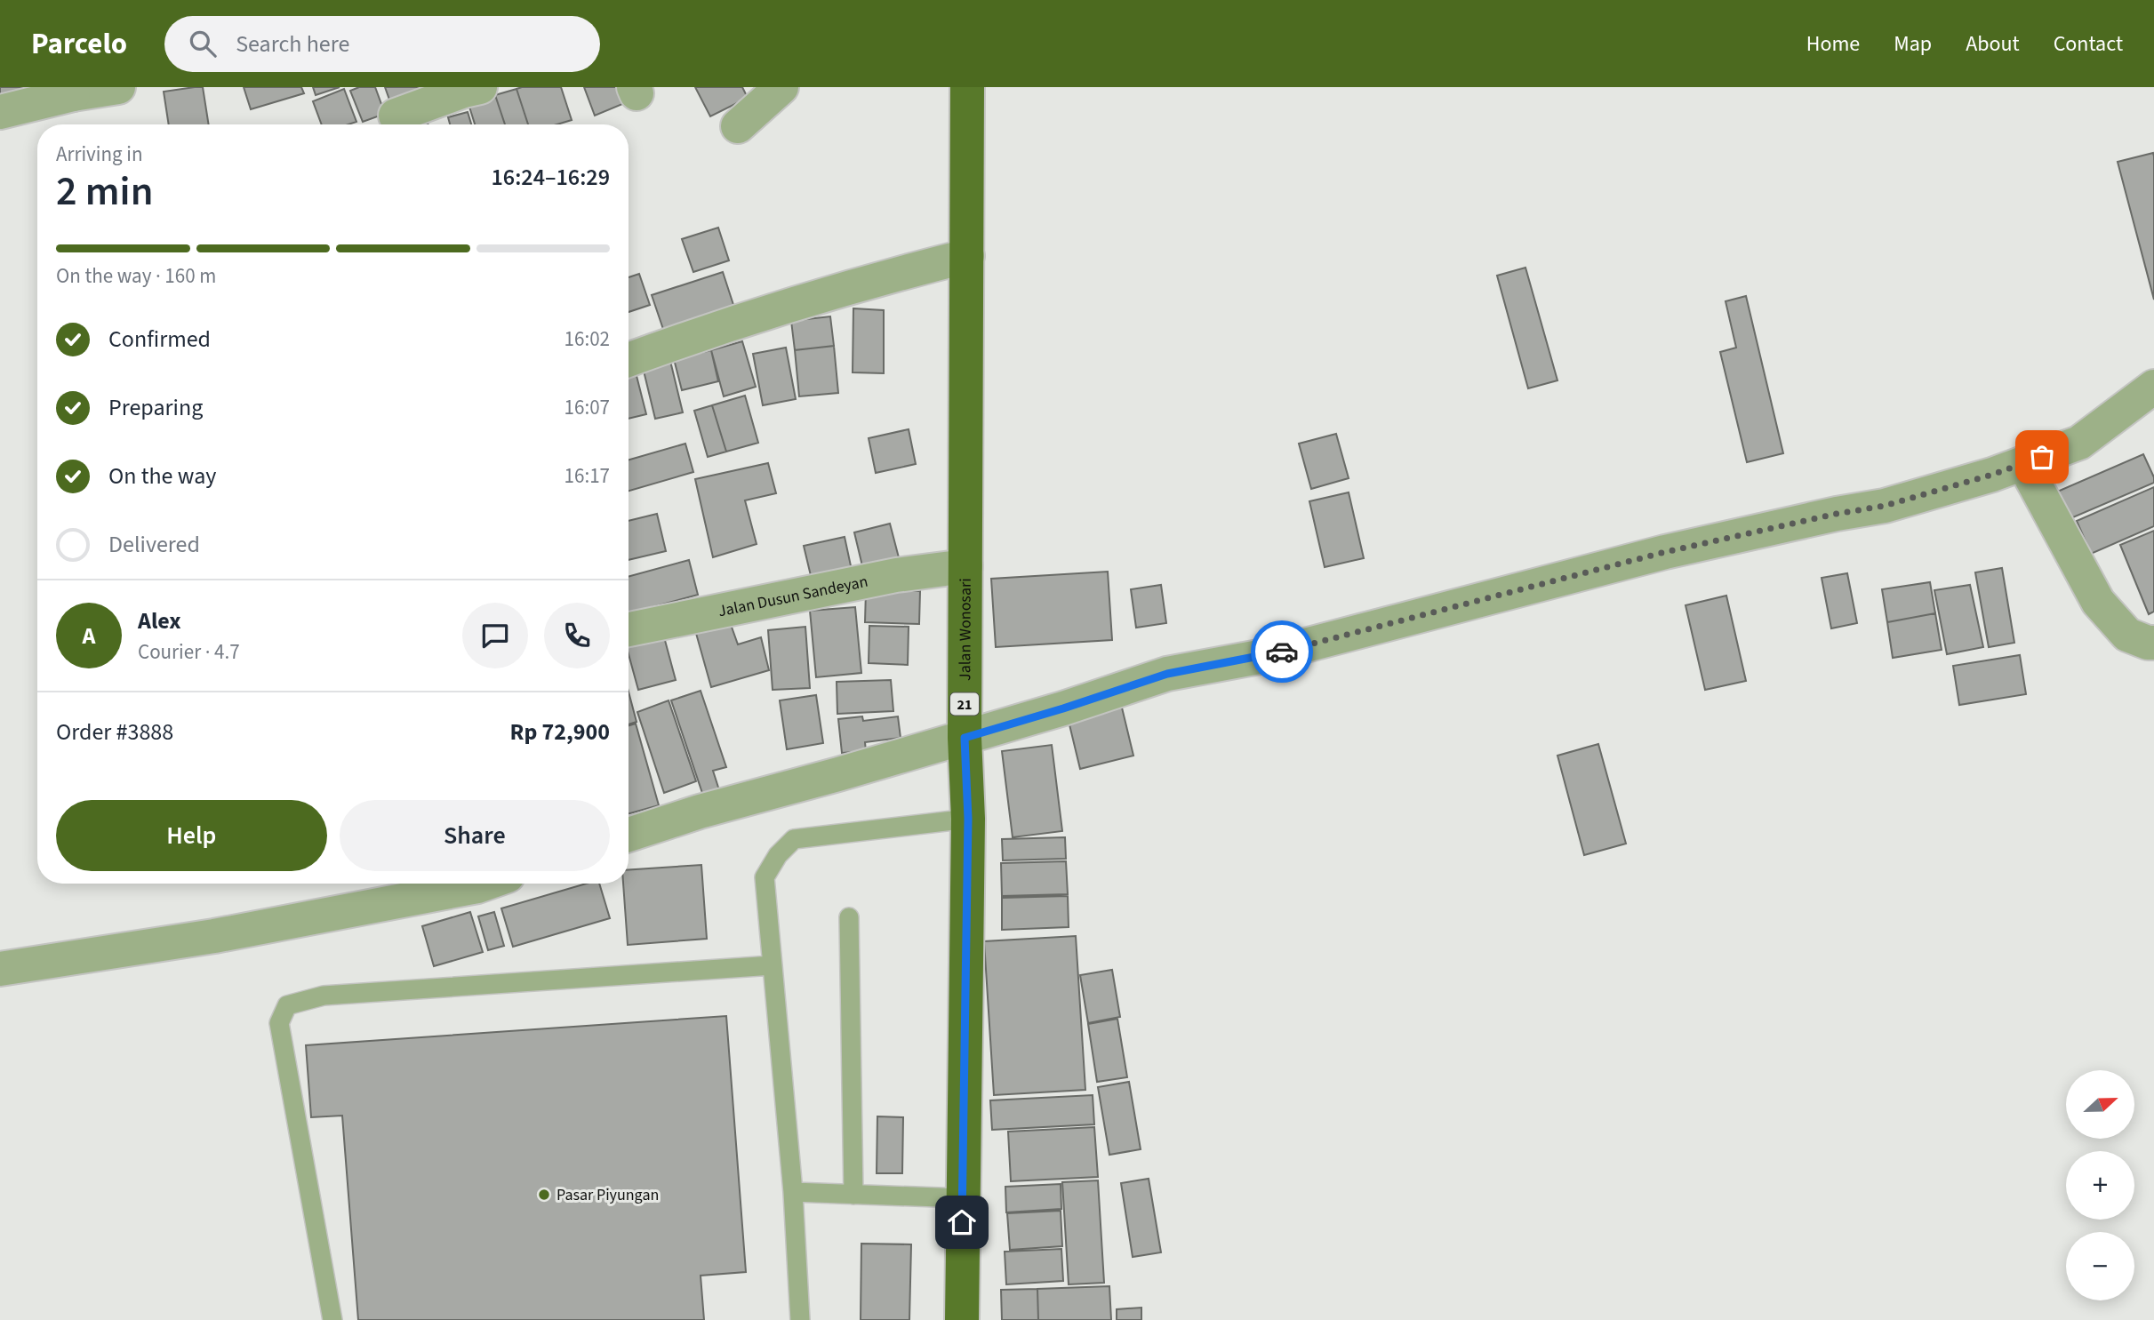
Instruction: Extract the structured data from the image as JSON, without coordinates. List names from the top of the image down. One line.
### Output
{"streets":{"highway":["Jalan Wonosari","21"],"street":["Jalan Dusun Sandeyan"]},"crossings":[["Jalan Dusun Sandeyan","Jalan Wonosari"]],"places":["Pasar Piyungan"],"north":"right","page":{"header":"Parcelo","search":"Search here","nav":["Home","Map","About","Contact"],"heading":["2 min","Arriving in","16:24–16:29"],"panel":["Alex","Courier · 4.7","Order #3888","Rp 72,900"],"bar":"On the way · 160 m","list":[["Confirmed","16:02"],["Preparing","16:07"],["On the way","16:17"],"Delivered"],"round":"A","buttons":["Help","Share"],"map_buttons":["+","−"]}}
